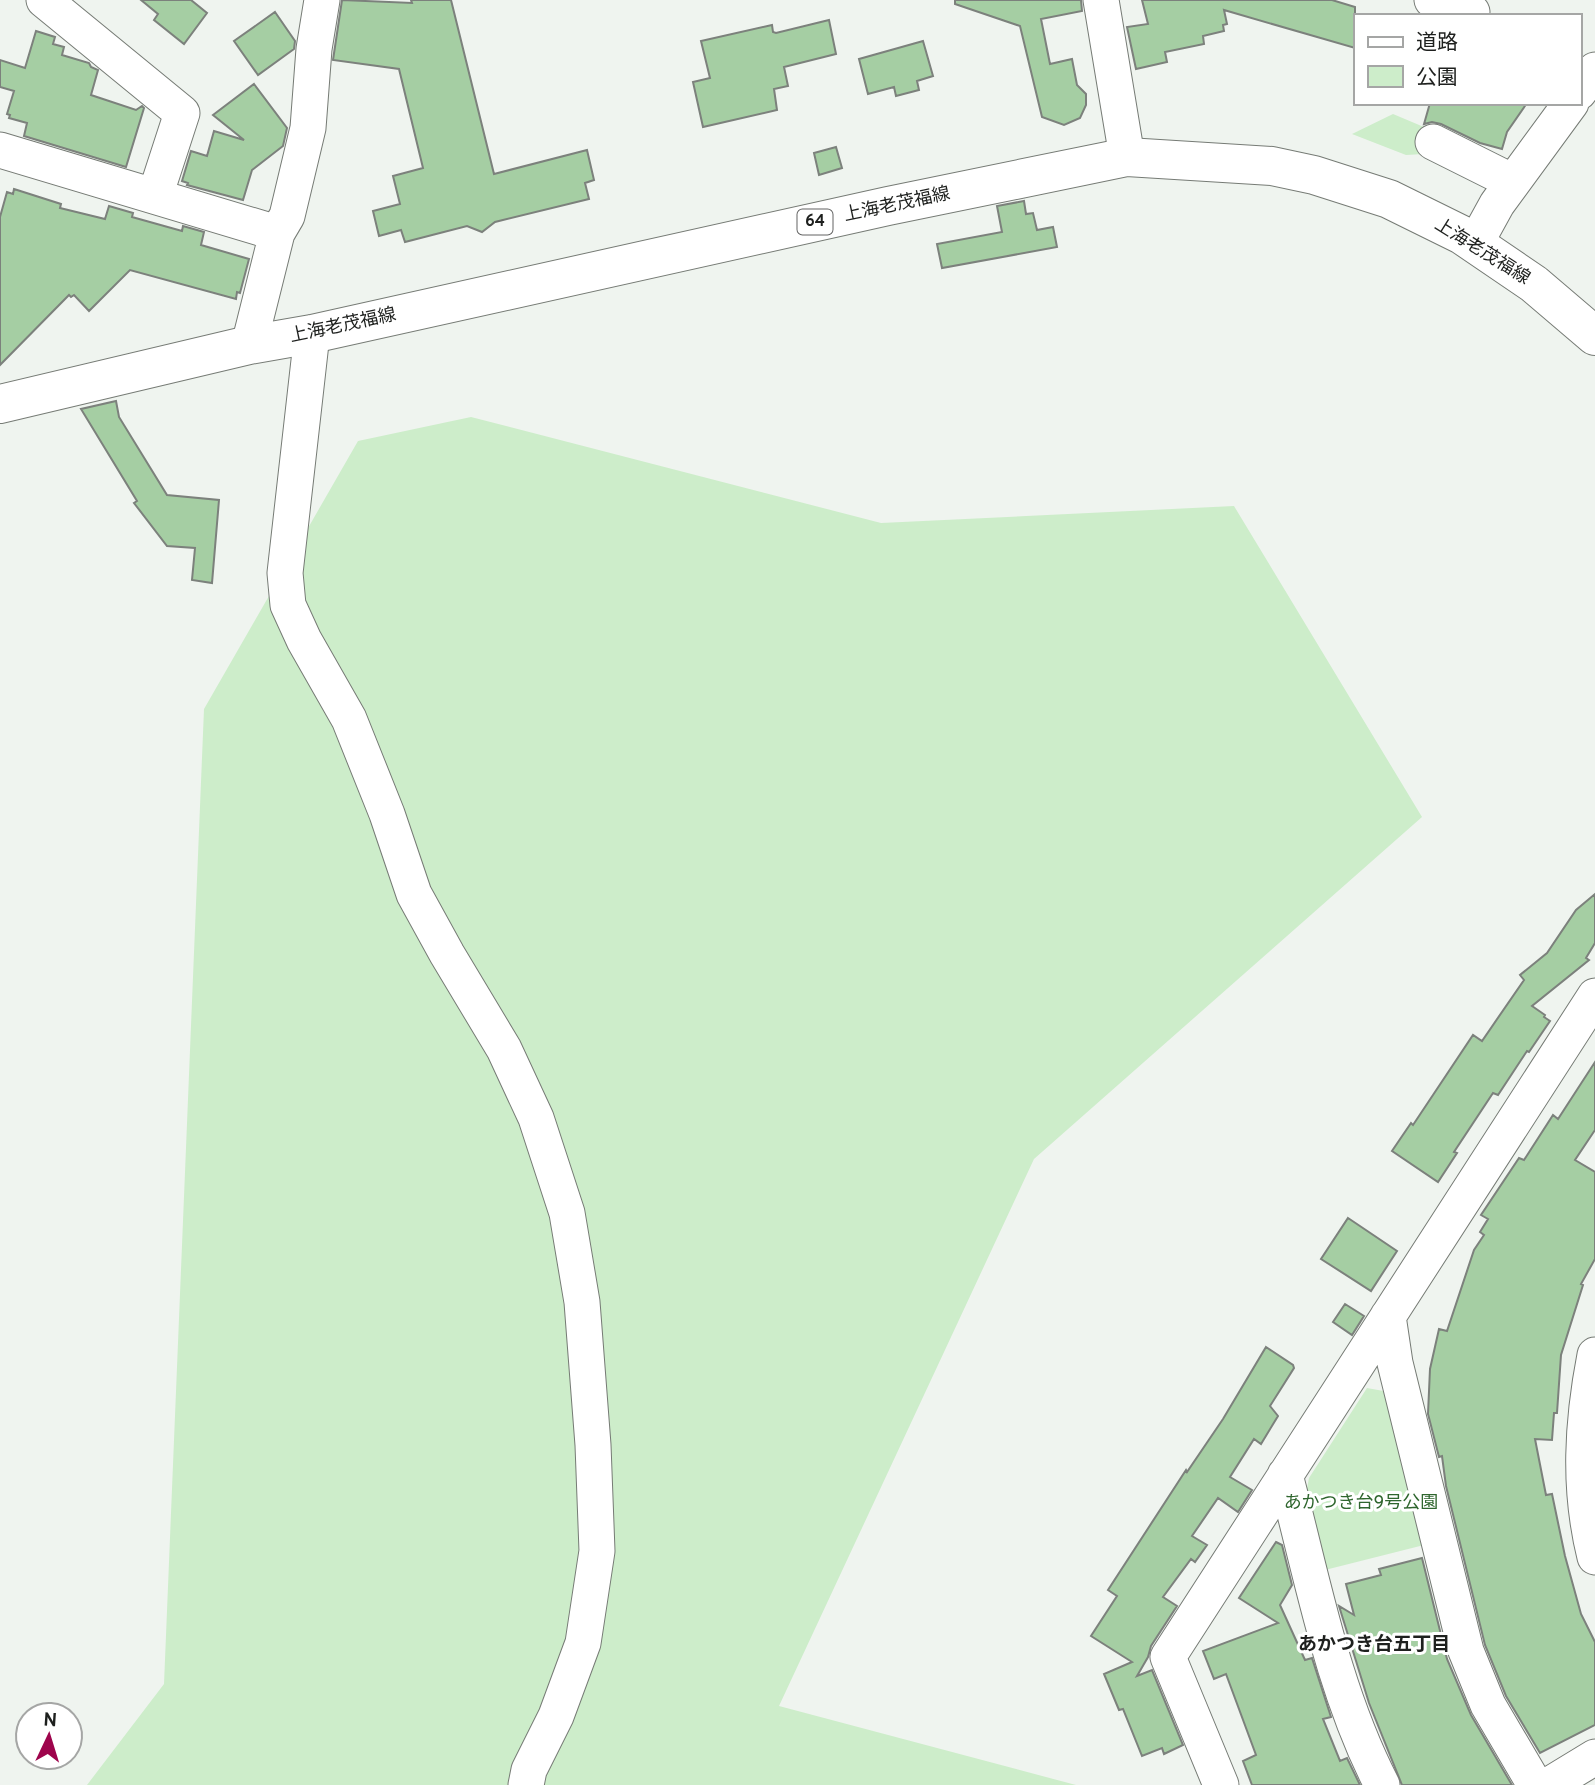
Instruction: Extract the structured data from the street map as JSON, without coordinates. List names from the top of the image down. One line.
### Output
{"streets":{"main road":["上海老茂福線","64"]},"districts":["あかつき台五丁目"],"parks":["あかつき台9号公園"],"legend":["道路","公園"],"north":"top"}
